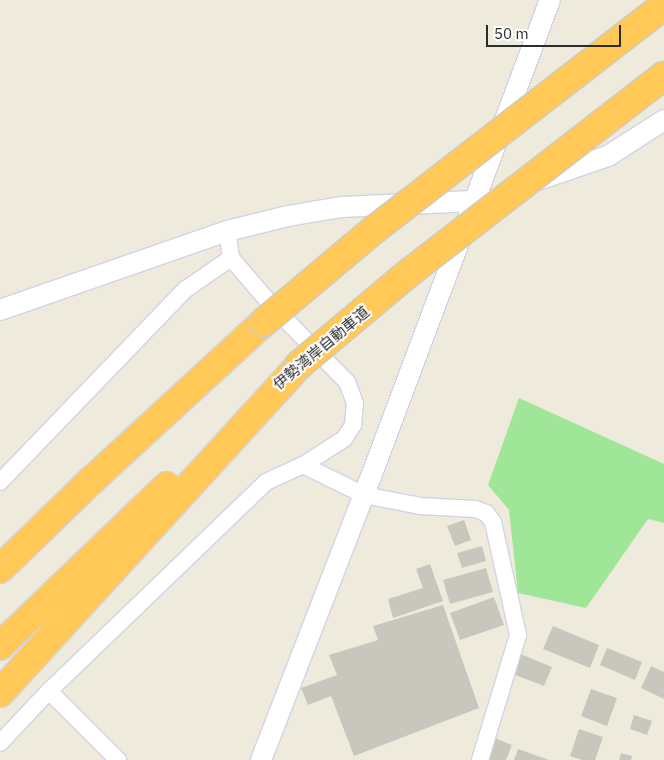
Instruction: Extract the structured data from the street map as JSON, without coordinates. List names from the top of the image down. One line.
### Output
{"streets":{"highway":["伊勢湾岸自動車道"]},"scale_bar":"50 m"}
